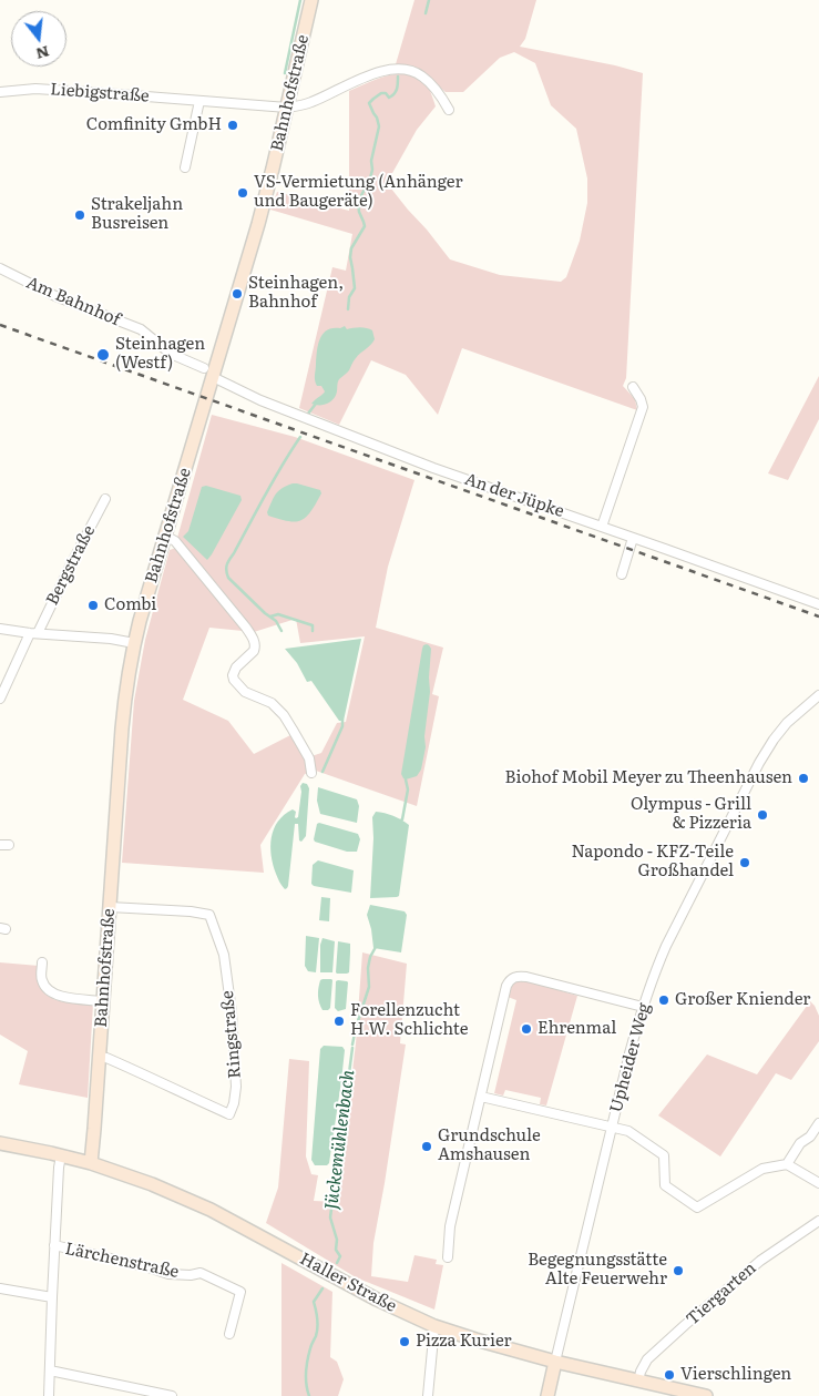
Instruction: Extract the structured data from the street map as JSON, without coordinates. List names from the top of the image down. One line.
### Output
{"streets":{"street":["Liebigstraße","Bahnhofstraße","Am Bahnhof","An der Jüpke","Bergstraße","Ringstraße","Upheider Weg","Lärchenstraße","Haller Straße","Tiergarten"]},"crossings":[["Liebigstraße","Bahnhofstraße"],["Bahnhofstraße","Am Bahnhof"],["Bahnhofstraße","An der Jüpke"],["Bahnhofstraße","Ringstraße"],["Bahnhofstraße","Haller Straße"],["Am Bahnhof","An der Jüpke"],["Upheider Weg","Haller Straße"],["Haller Straße","Tiergarten"]],"water":["Jückemühlenbach"],"places":["Comfinity GmbH","VS-Vermietung (Anhänger und Baugeräte)","Strakeljahn Busreisen","Steinhagen, Bahnhof","Steinhagen (Westf)","Combi","Biohof Mobil Meyer zu Theenhausen","Olympus - Grill & Pizzeria","Napondo - KFZ-Teile Großhandel","Großer Kniender","Forellenzucht H.W. Schlichte","Ehrenmal","Grundschule Amshausen","Begegnungsstätte Alte Feuerwehr","Pizza Kurier","Vierschlingen"],"north":"bottom"}
